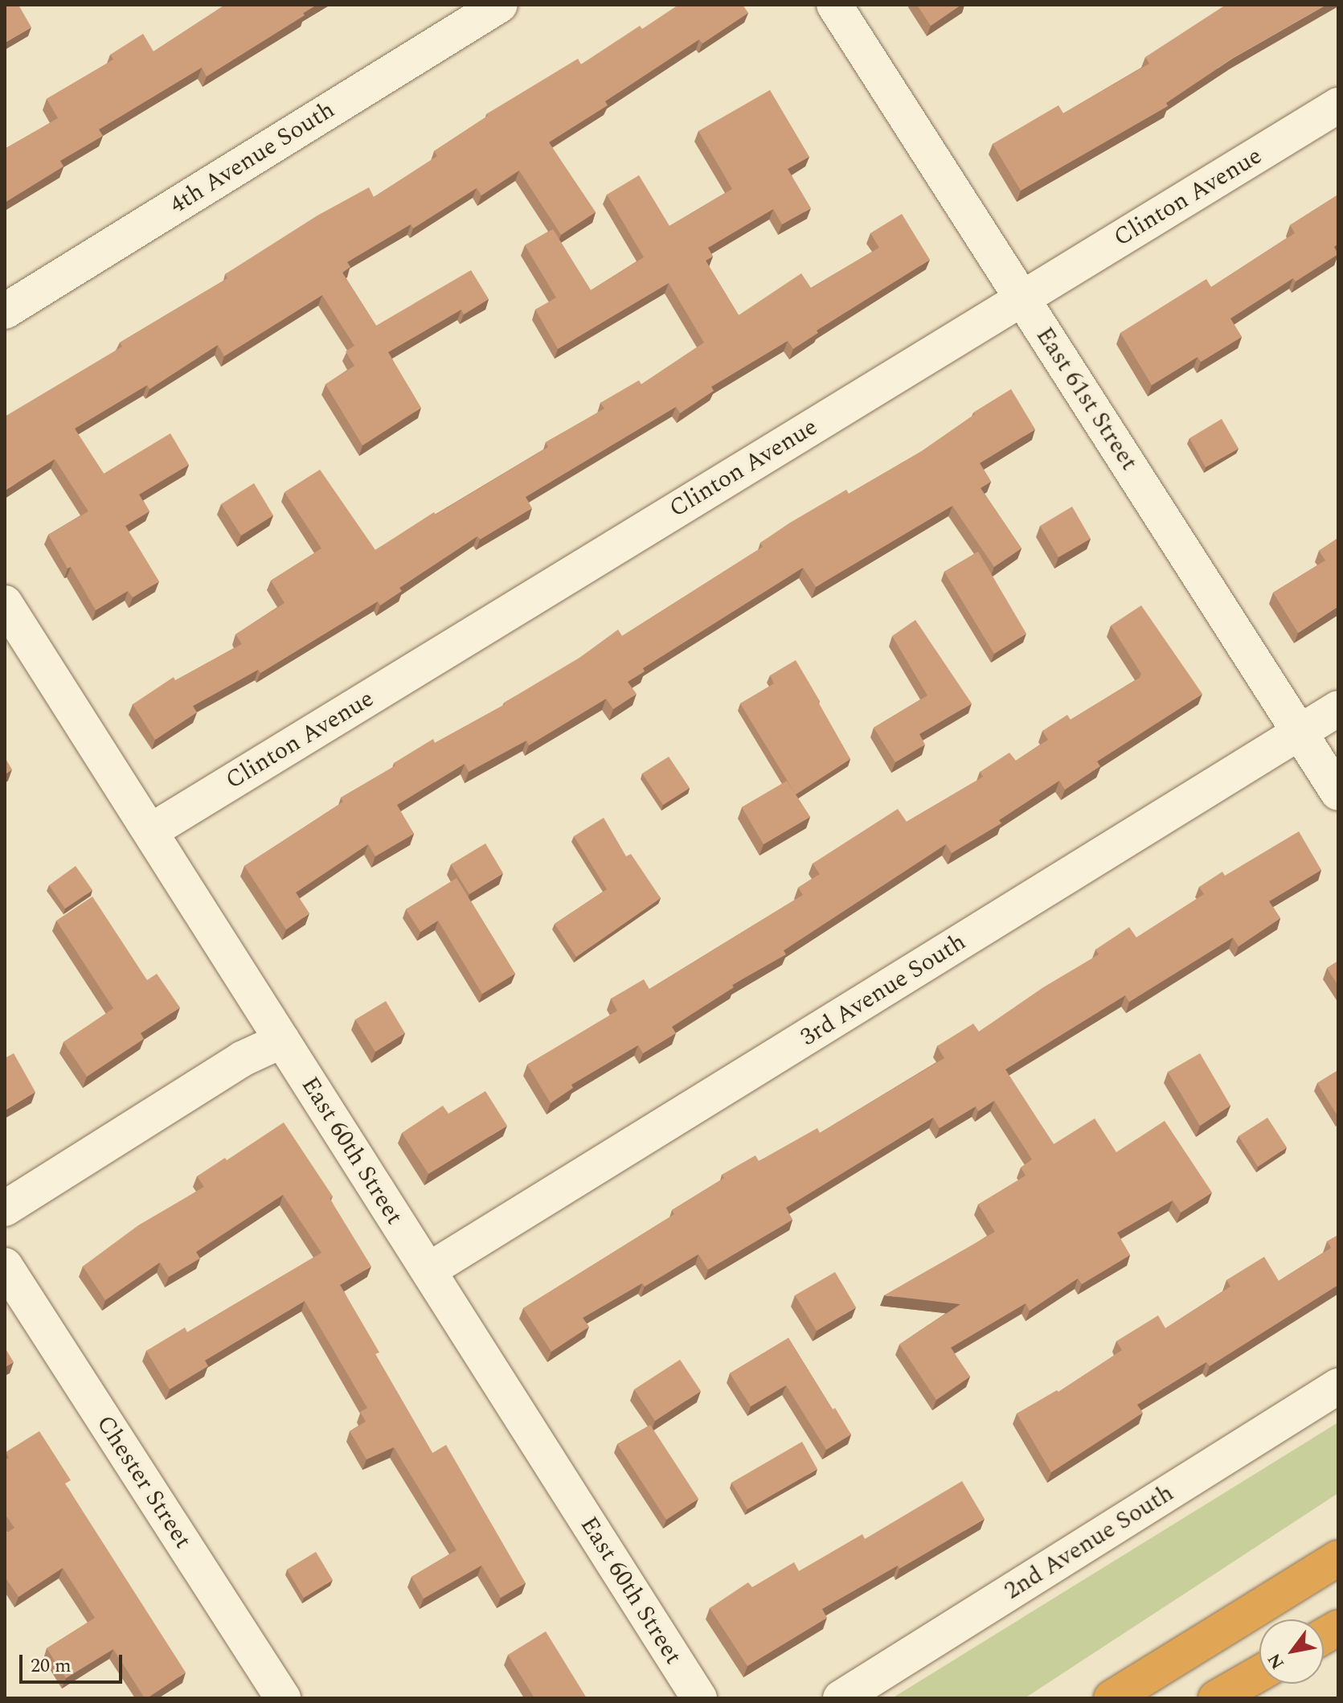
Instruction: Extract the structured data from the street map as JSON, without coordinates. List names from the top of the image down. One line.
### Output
{"streets":{"street":["4th Avenue South","Clinton Avenue","East 61st Street","3rd Avenue South","East 60th Street","Chester Street","2nd Avenue South"]},"crossings":[["Clinton Avenue","East 61st Street"],["Clinton Avenue","East 60th Street"],["East 61st Street","3rd Avenue South"],["3rd Avenue South","East 60th Street"]],"scale_bar":"20 m","north":"bottom left"}
